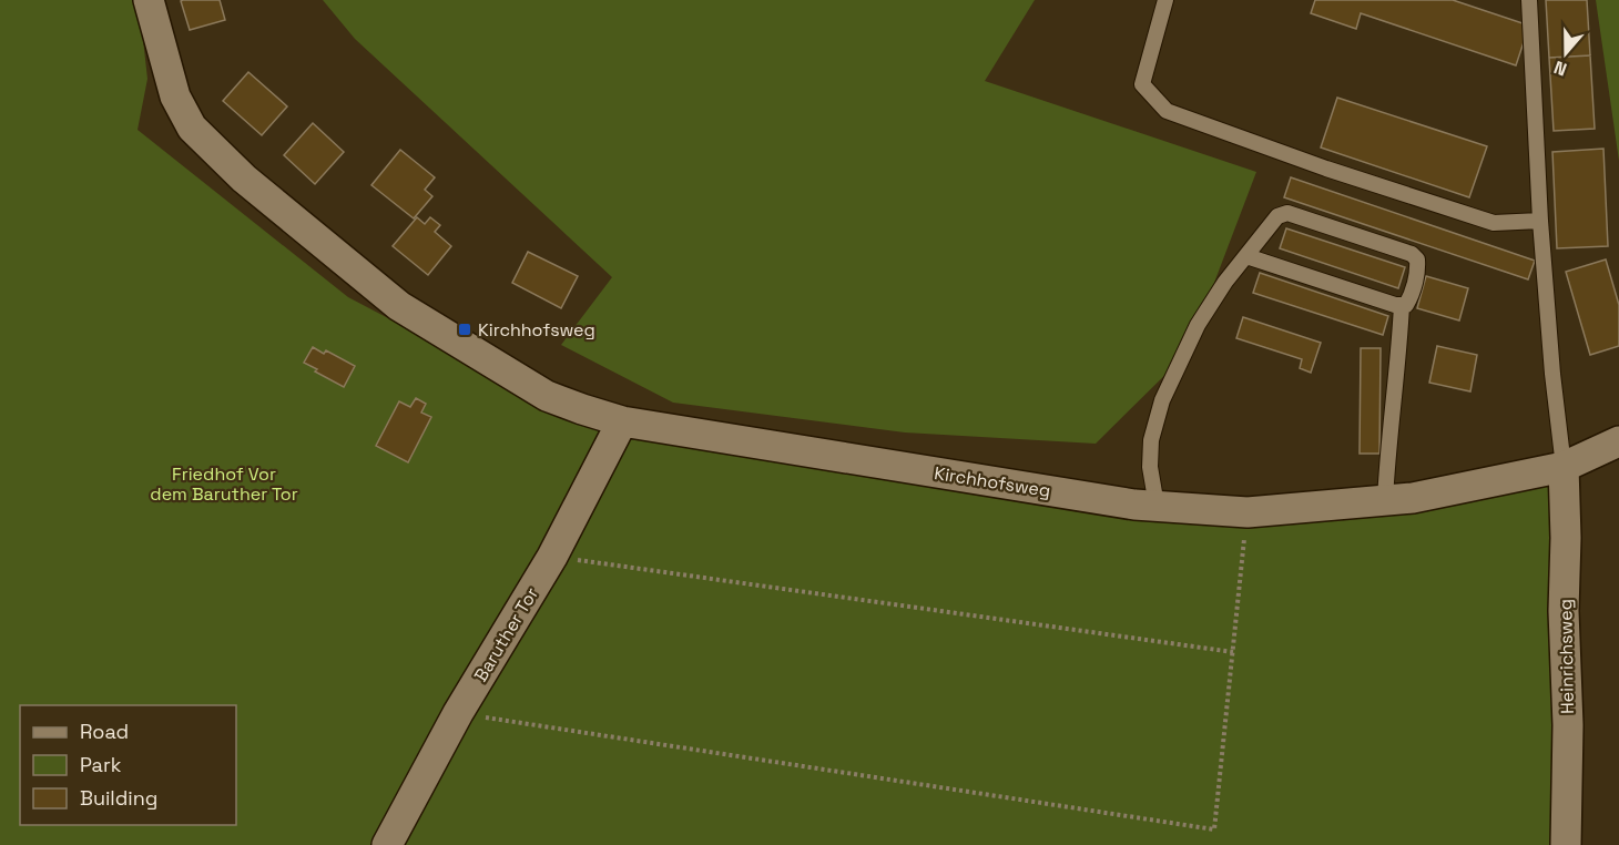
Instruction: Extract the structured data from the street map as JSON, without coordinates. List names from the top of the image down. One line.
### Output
{"streets":{"street":["Kirchhofsweg","Baruther Tor","Heinrichsweg"]},"crossings":[["Kirchhofsweg","Baruther Tor"],["Kirchhofsweg","Heinrichsweg"]],"parks":["Friedhof Vor dem Baruther Tor"],"places":{"transit":["Kirchhofsweg"]},"legend":["Road","Park","Building"],"north":"bottom"}
